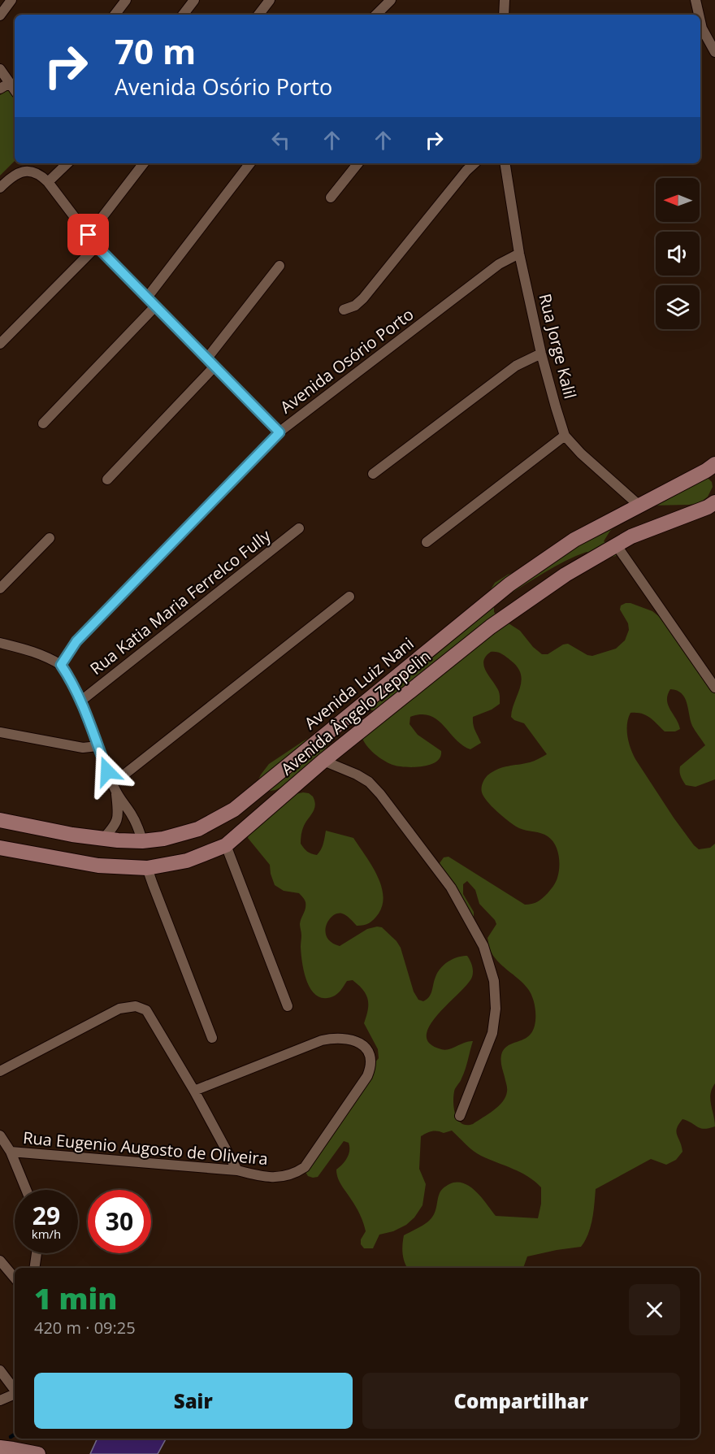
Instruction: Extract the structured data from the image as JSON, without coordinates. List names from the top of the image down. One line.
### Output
{"streets":{"street":["Rua Jorge Kalil","Avenida Osório Porto","Rua Katia Maria Ferrelco Fully","Avenida Luiz Nani","Avenida Ângelo Zeppelin","Rua Eugenio Augosto de Oliveira"]},"crossings":[["Rua Jorge Kalil","Avenida Osório Porto"],["Rua Jorge Kalil","Avenida Luiz Nani"]],"north":"left","page":{"turn":["70 m","Avenida Osório Porto"],"speed":"29 km/h","limit":"30","heading":["1 min","420 m · 09:25"],"buttons":["Sair","Compartilhar"]}}
